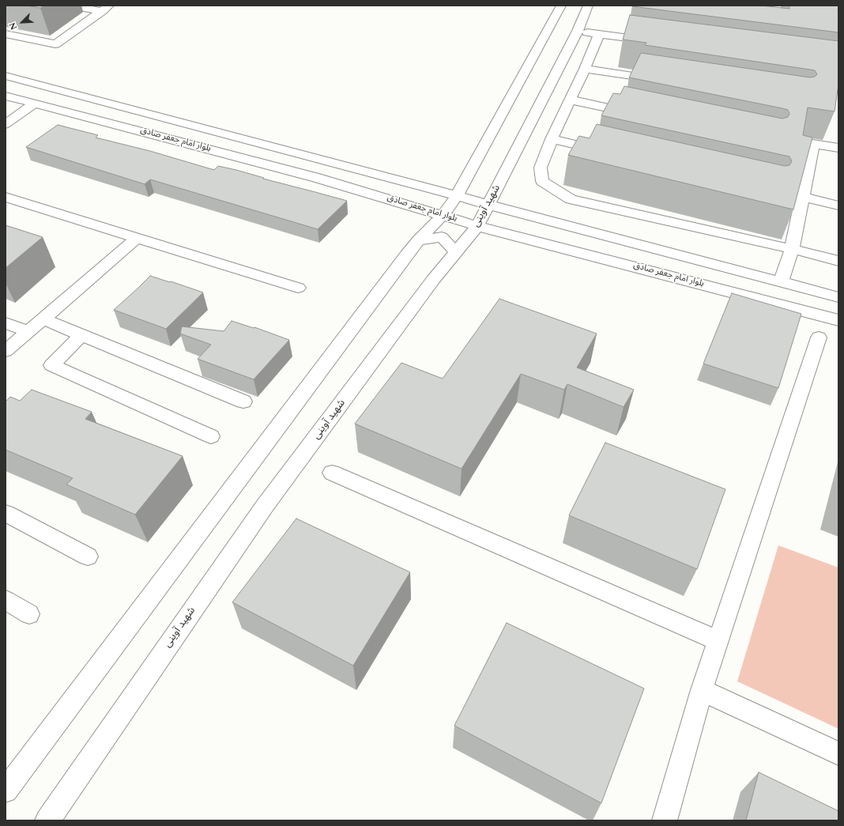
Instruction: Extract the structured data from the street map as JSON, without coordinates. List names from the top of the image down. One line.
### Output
{"streets":{"street":["بلوار امام جعفر صادق","شهید آوینی"]},"crossings":[["بلوار امام جعفر صادق","شهید آوینی"]],"north":"bottom left"}
